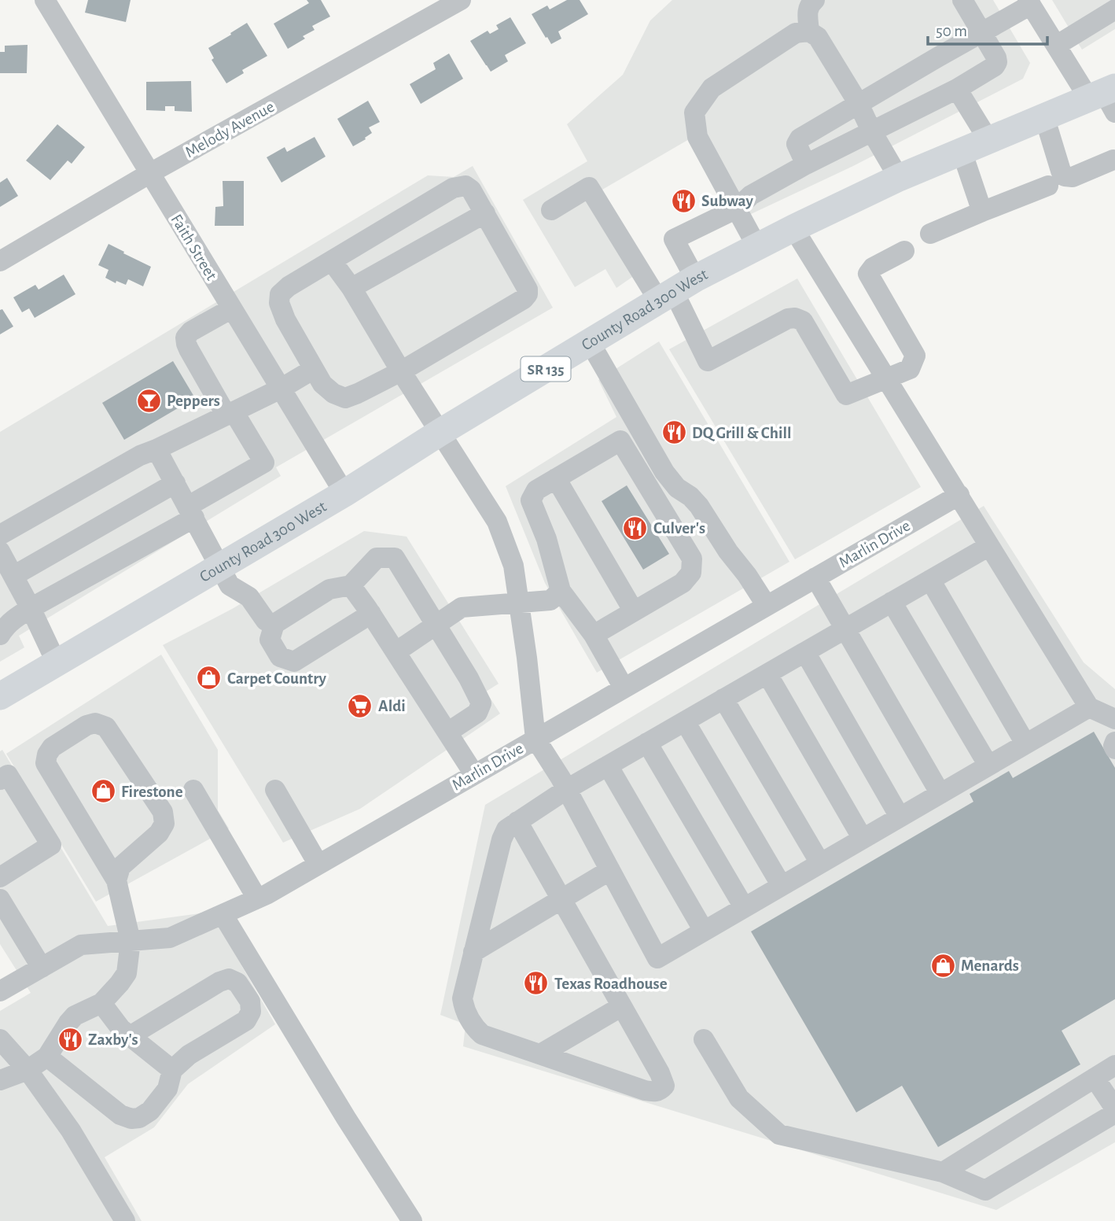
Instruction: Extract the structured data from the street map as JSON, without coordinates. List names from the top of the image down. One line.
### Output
{"streets":{"main road":["County Road 300 West","SR 135"],"street":["Melody Avenue","Faith Street","Marlin Drive"]},"crossings":[["Melody Avenue","Faith Street"],["Faith Street","County Road 300 West"]],"places":{"restaurant":["Subway","DQ Grill & Chill","Culver's","Texas Roadhouse","Zaxby's"],"bar":["Peppers"],"shop":["Carpet Country","Firestone","Menards"],"supermarket":["Aldi"]},"scale_bar":"50 m"}
